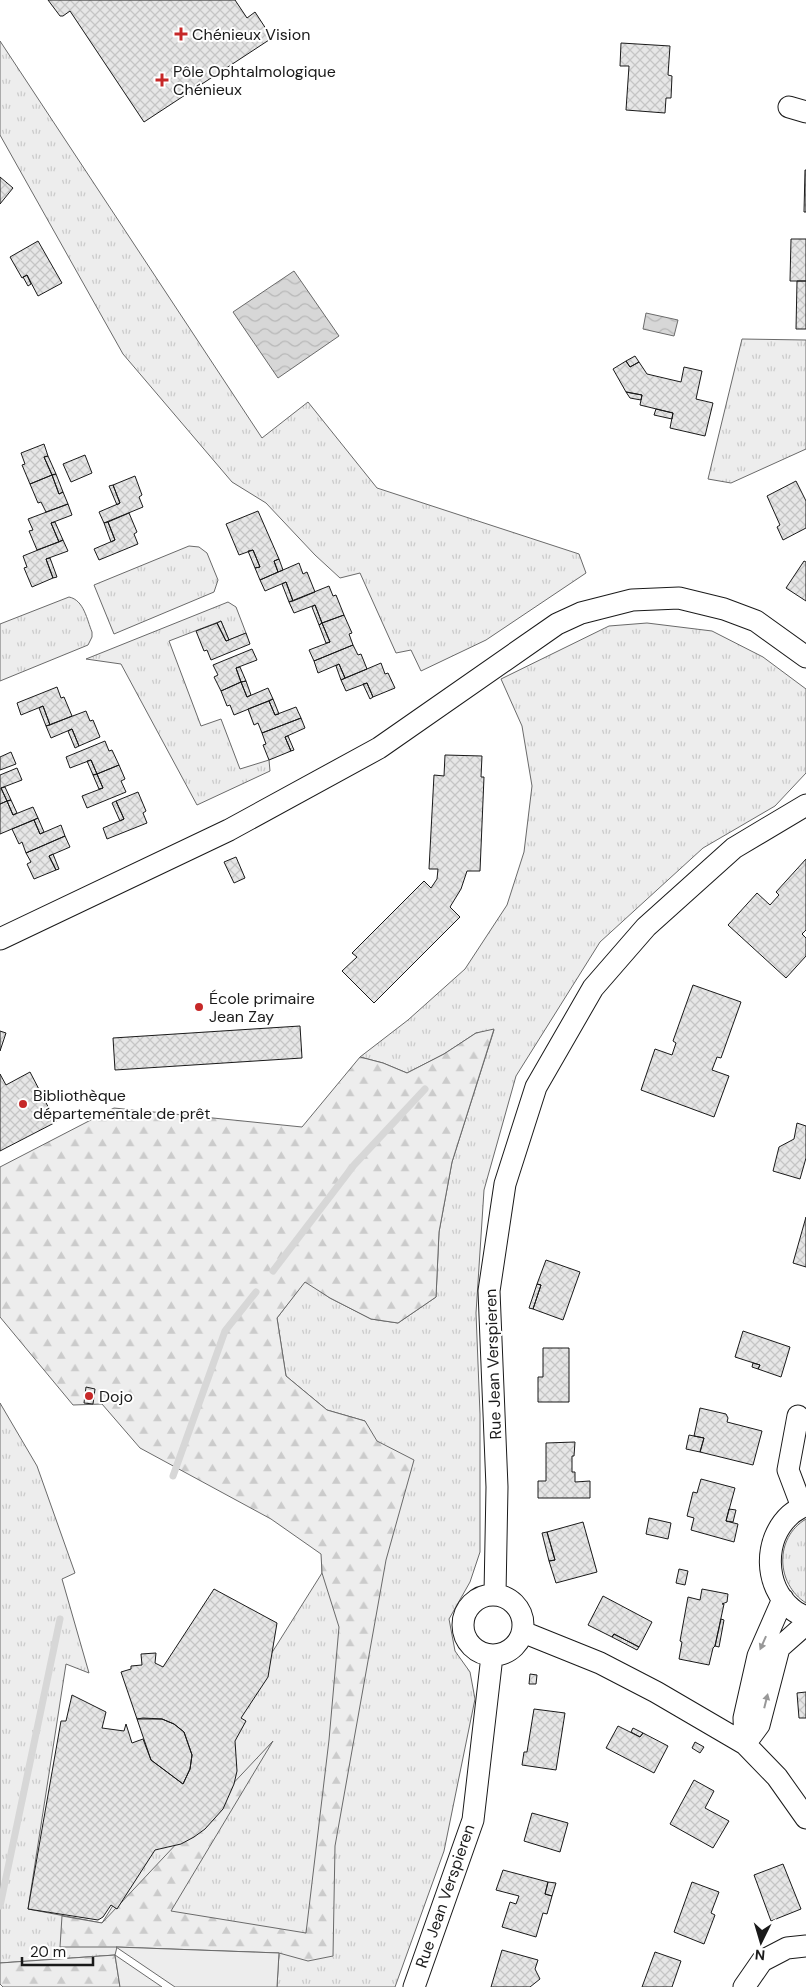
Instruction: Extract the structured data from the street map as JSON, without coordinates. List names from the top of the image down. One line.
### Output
{"streets":{"street":["Rue Jean Verspieren"]},"places":{"health":["Chénieux Vision","Pôle Ophtalmologique Chénieux"],"other":["École primaire Jean Zay","Bibliothèque départementale de prêt","Dojo"]},"scale_bar":"20 m","north":"bottom"}
